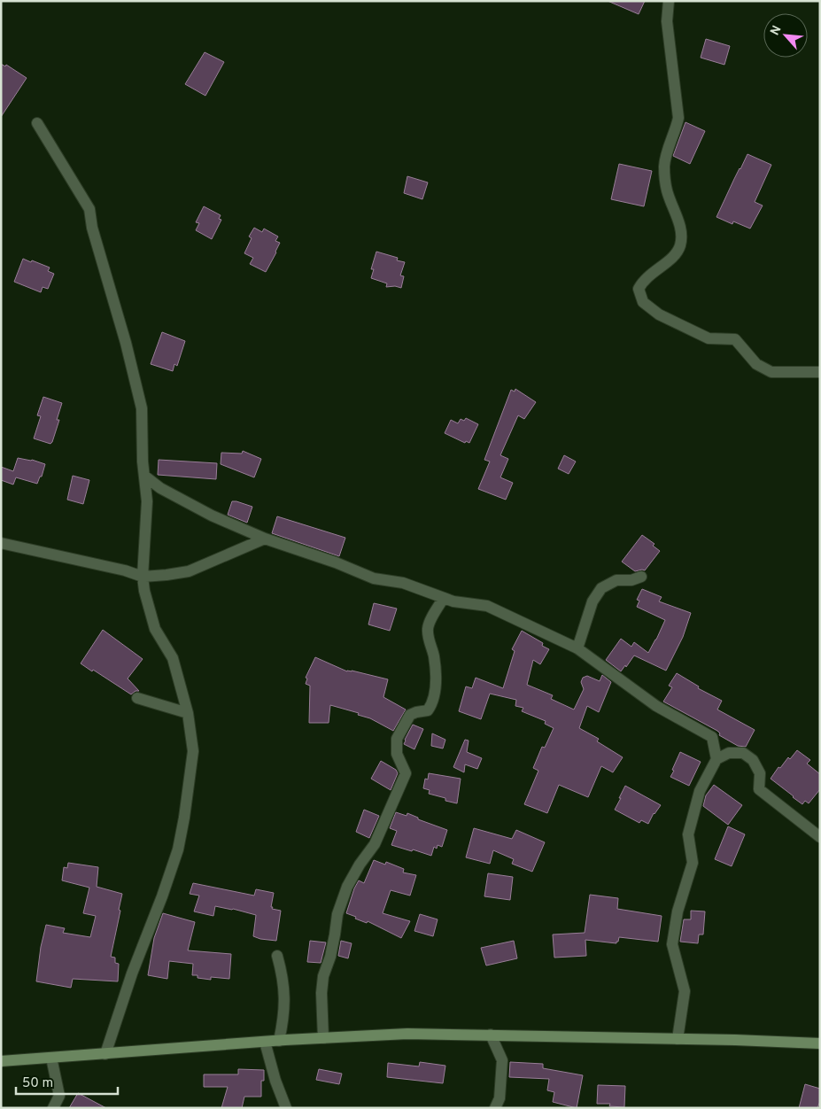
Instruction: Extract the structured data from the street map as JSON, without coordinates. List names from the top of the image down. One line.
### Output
{"scale_bar":"50 m","north":"top left"}
